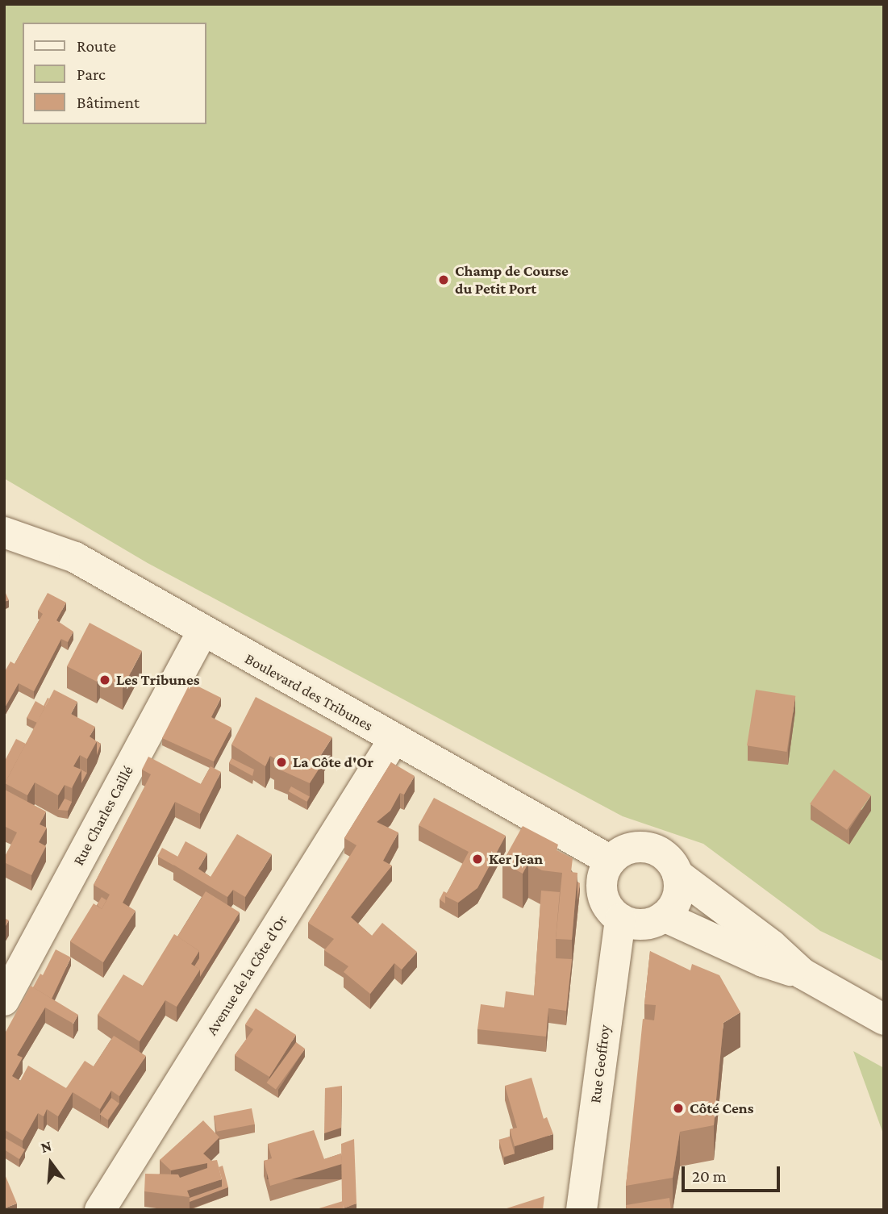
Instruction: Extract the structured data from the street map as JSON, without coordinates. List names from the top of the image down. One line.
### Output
{"streets":{"street":["Boulevard des Tribunes","Rue Charles Caillé","Avenue de la Côte d'Or","Rue Geoffroy"]},"crossings":[["Boulevard des Tribunes","Rue Charles Caillé"],["Boulevard des Tribunes","Avenue de la Côte d'Or"],["Boulevard des Tribunes","Rue Geoffroy"]],"places":["Champ de Course du Petit Port","Les Tribunes","La Côte d'Or","Ker Jean","Côté Cens"],"legend":["Route","Parc","Bâtiment"],"scale_bar":"20 m","north":"top"}
